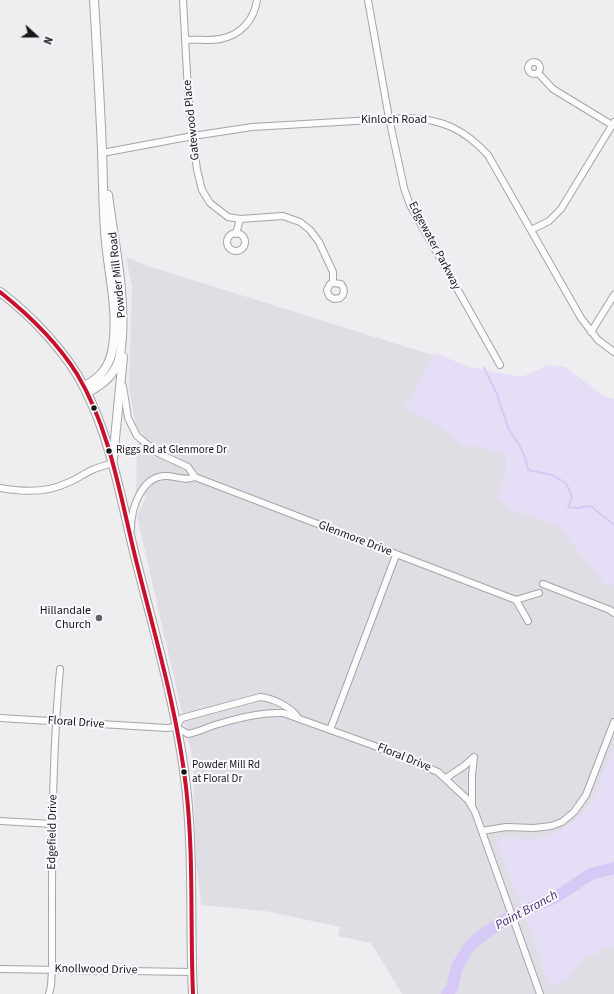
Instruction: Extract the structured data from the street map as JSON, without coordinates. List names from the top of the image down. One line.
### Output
{"streets":{"main road":["Powder Mill Road"],"street":["Gatewood Place","Kinloch Road","Edgewater Parkway","Glenmore Drive","Floral Drive","Edgefield Drive","Knollwood Drive"]},"crossings":[["Gatewood Place","Kinloch Road"],["Kinloch Road","Edgewater Parkway"],["Kinloch Road","Powder Mill Road"],["Floral Drive","Edgefield Drive"],["Edgefield Drive","Knollwood Drive"]],"water":["Paint Branch"],"places":["Riggs Rd at Glenmore Dr","Hillandale Church","Powder Mill Rd at Floral Dr"],"north":"right"}
